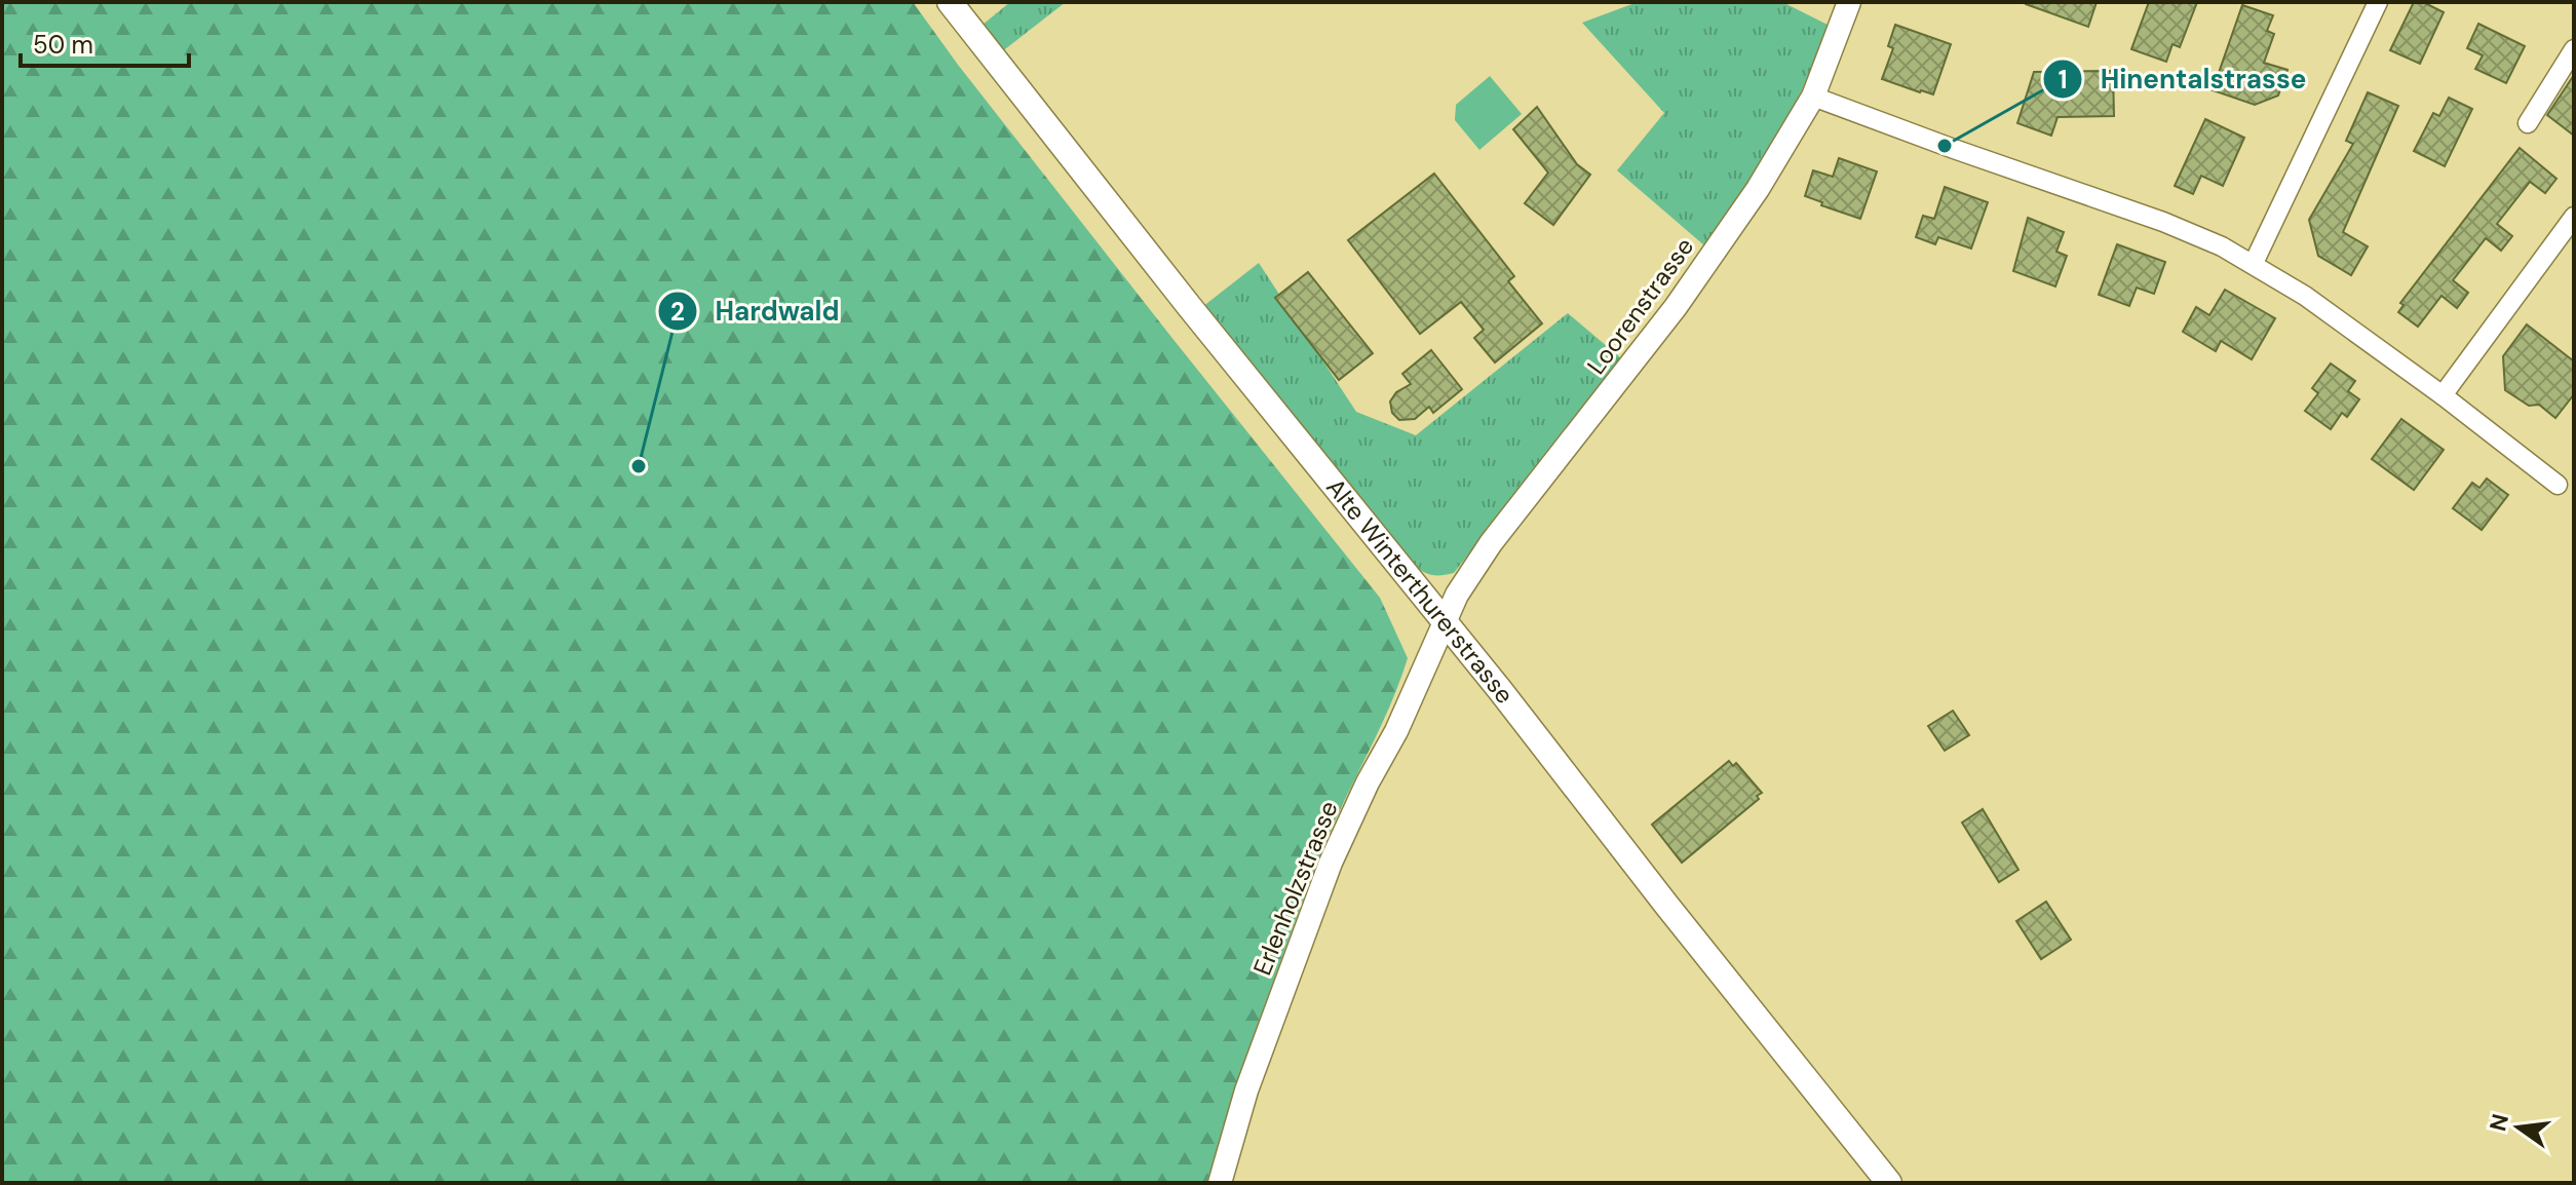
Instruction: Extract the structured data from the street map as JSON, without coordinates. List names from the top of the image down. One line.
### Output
{"streets":{"main road":["Alte Winterthurerstrasse"],"street":["Loorenstrasse","Erlenholzstrasse"]},"crossings":[["Loorenstrasse","Alte Winterthurerstrasse"],["Loorenstrasse","Erlenholzstrasse"],["Alte Winterthurerstrasse","Erlenholzstrasse"]],"places":["Hinentalstrasse","Hardwald"],"scale_bar":"50 m","north":"left"}
